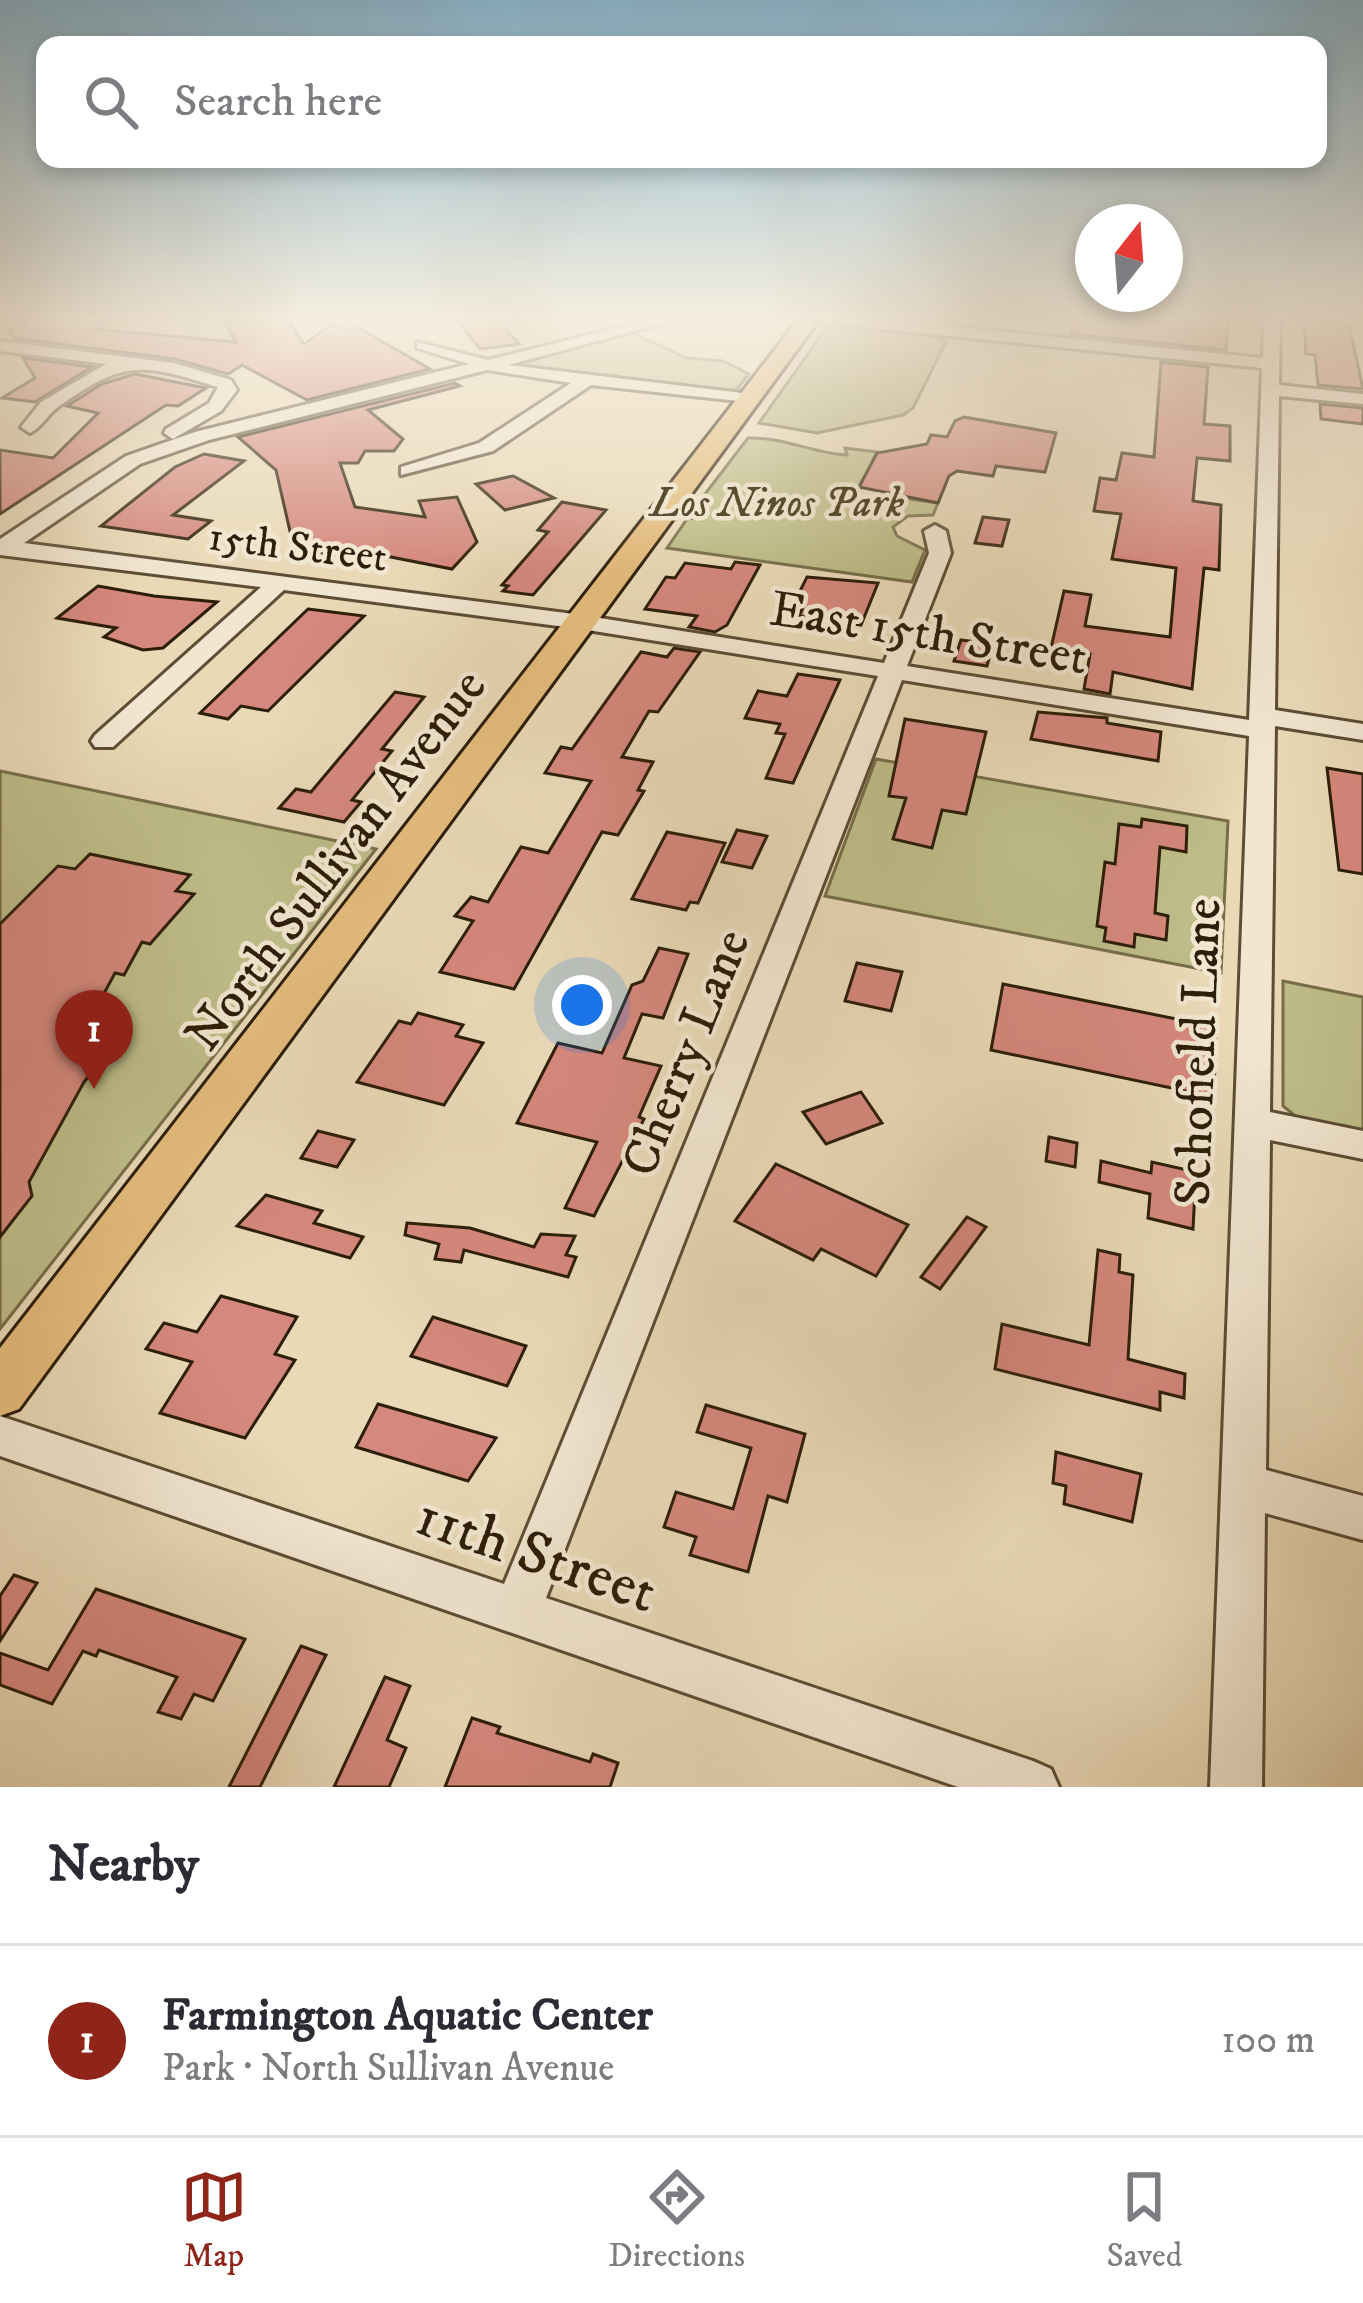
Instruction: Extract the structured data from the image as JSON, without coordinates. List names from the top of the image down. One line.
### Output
{"streets":{"main road":["North Sullivan Avenue"],"street":["15th Street","East 15th Street","Cherry Lane","Schofield Lane","11th Street"]},"crossings":[["15th Street","East 15th Street"],["15th Street","North Sullivan Avenue"],["East 15th Street","North Sullivan Avenue"],["East 15th Street","Cherry Lane"],["East 15th Street","Schofield Lane"],["Cherry Lane","11th Street"]],"parks":["Los Ninos Park"],"north":"top","page":{"search":"Search here","pins":"1","heading":"Nearby","list":[{"mark":"1","name":"Farmington Aquatic Center","note":"Park · North Sullivan Avenue","value":"100 m"}],"nav":["Map","Directions","Saved"]}}
